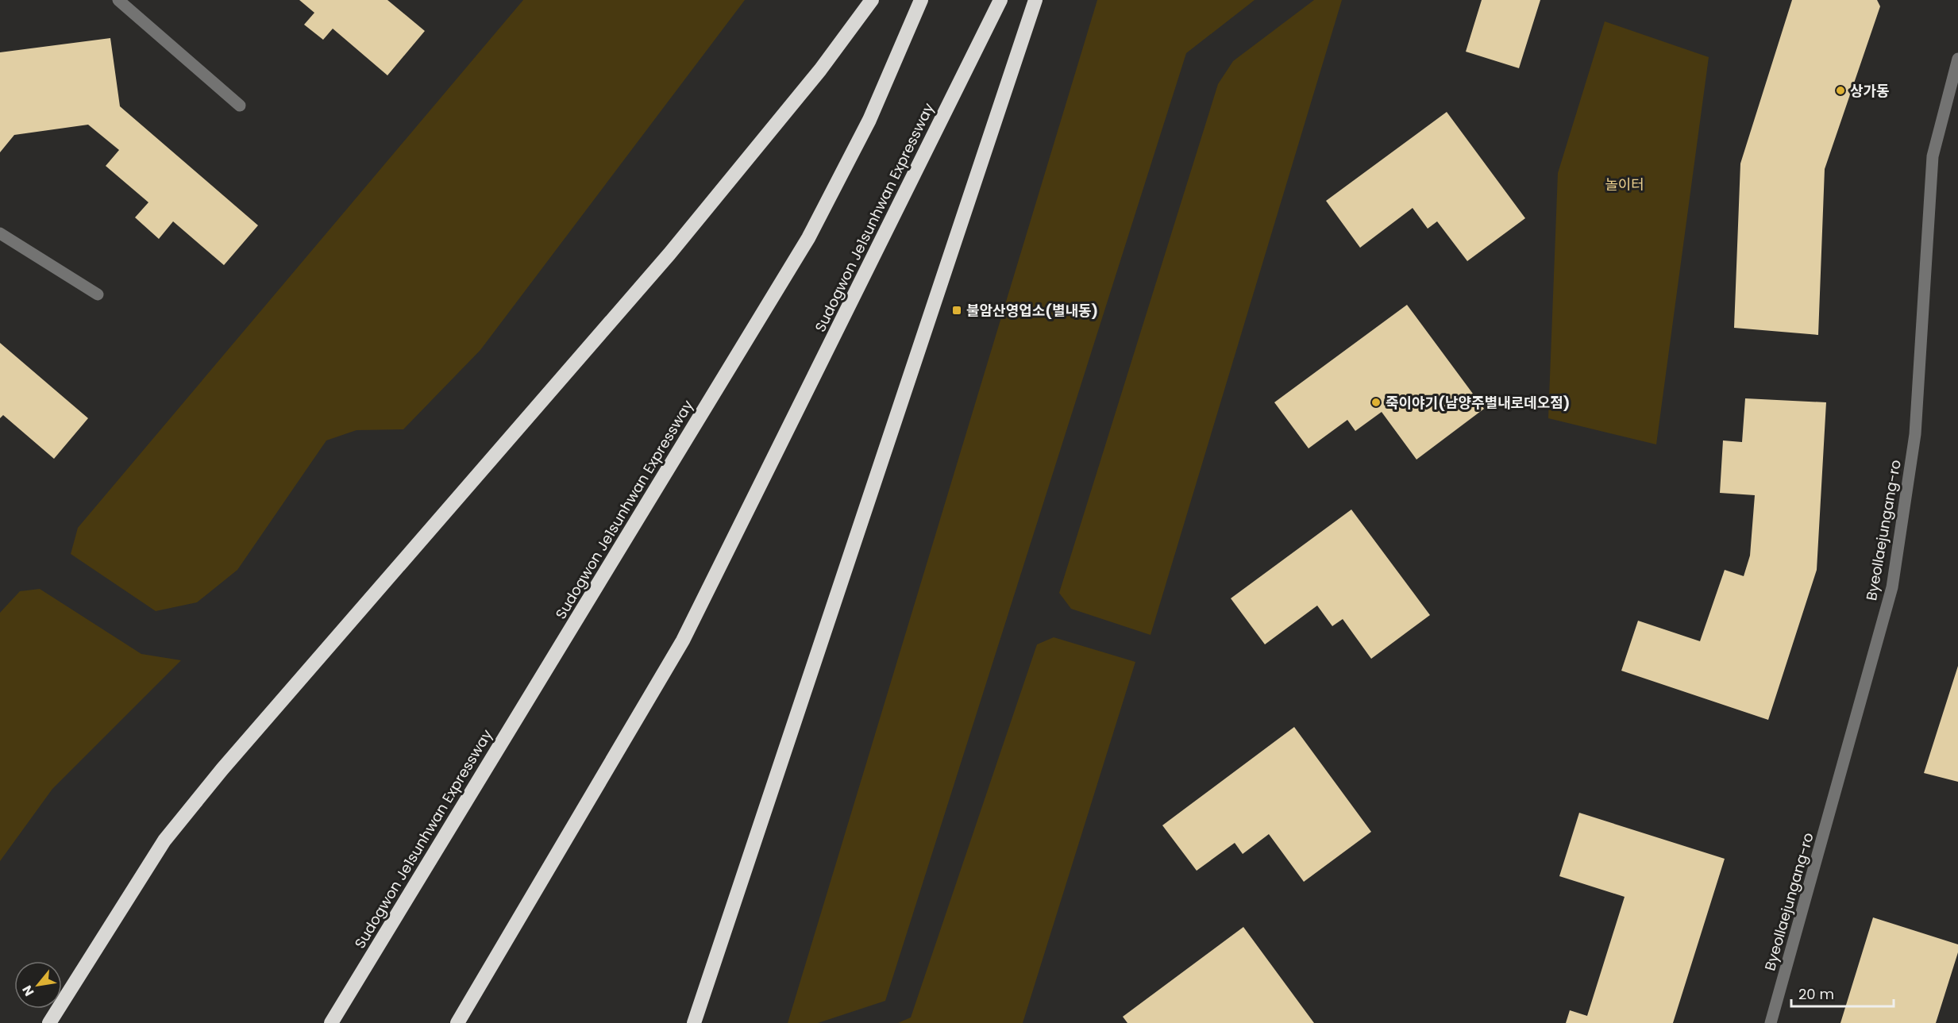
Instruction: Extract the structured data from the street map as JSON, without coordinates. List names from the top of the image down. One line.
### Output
{"streets":{"highway":["Sudogwon Je1sunhwan Expressway"],"street":["Byeollaejungang-ro"]},"parks":["놀이터"],"places":{"other":["상가동","죽이야기(남양주별내로데오점)"],"transit":["불암산영업소(별내동)"]},"scale_bar":"20 m","north":"bottom left"}
